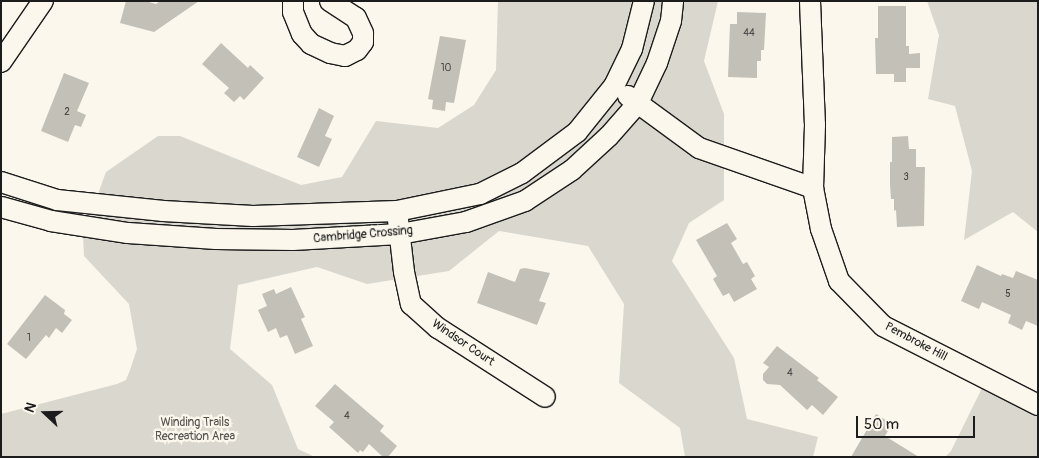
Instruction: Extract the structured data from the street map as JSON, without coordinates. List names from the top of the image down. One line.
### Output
{"streets":{"street":["Cambridge Crossing","Pembroke Hill","Windsor Court"]},"crossings":[["Cambridge Crossing","Windsor Court"]],"parks":["Winding Trails Recreation Area"],"house_numbers":["44","10","2","3","5","1","4","4"],"scale_bar":"50 m","north":"left"}
